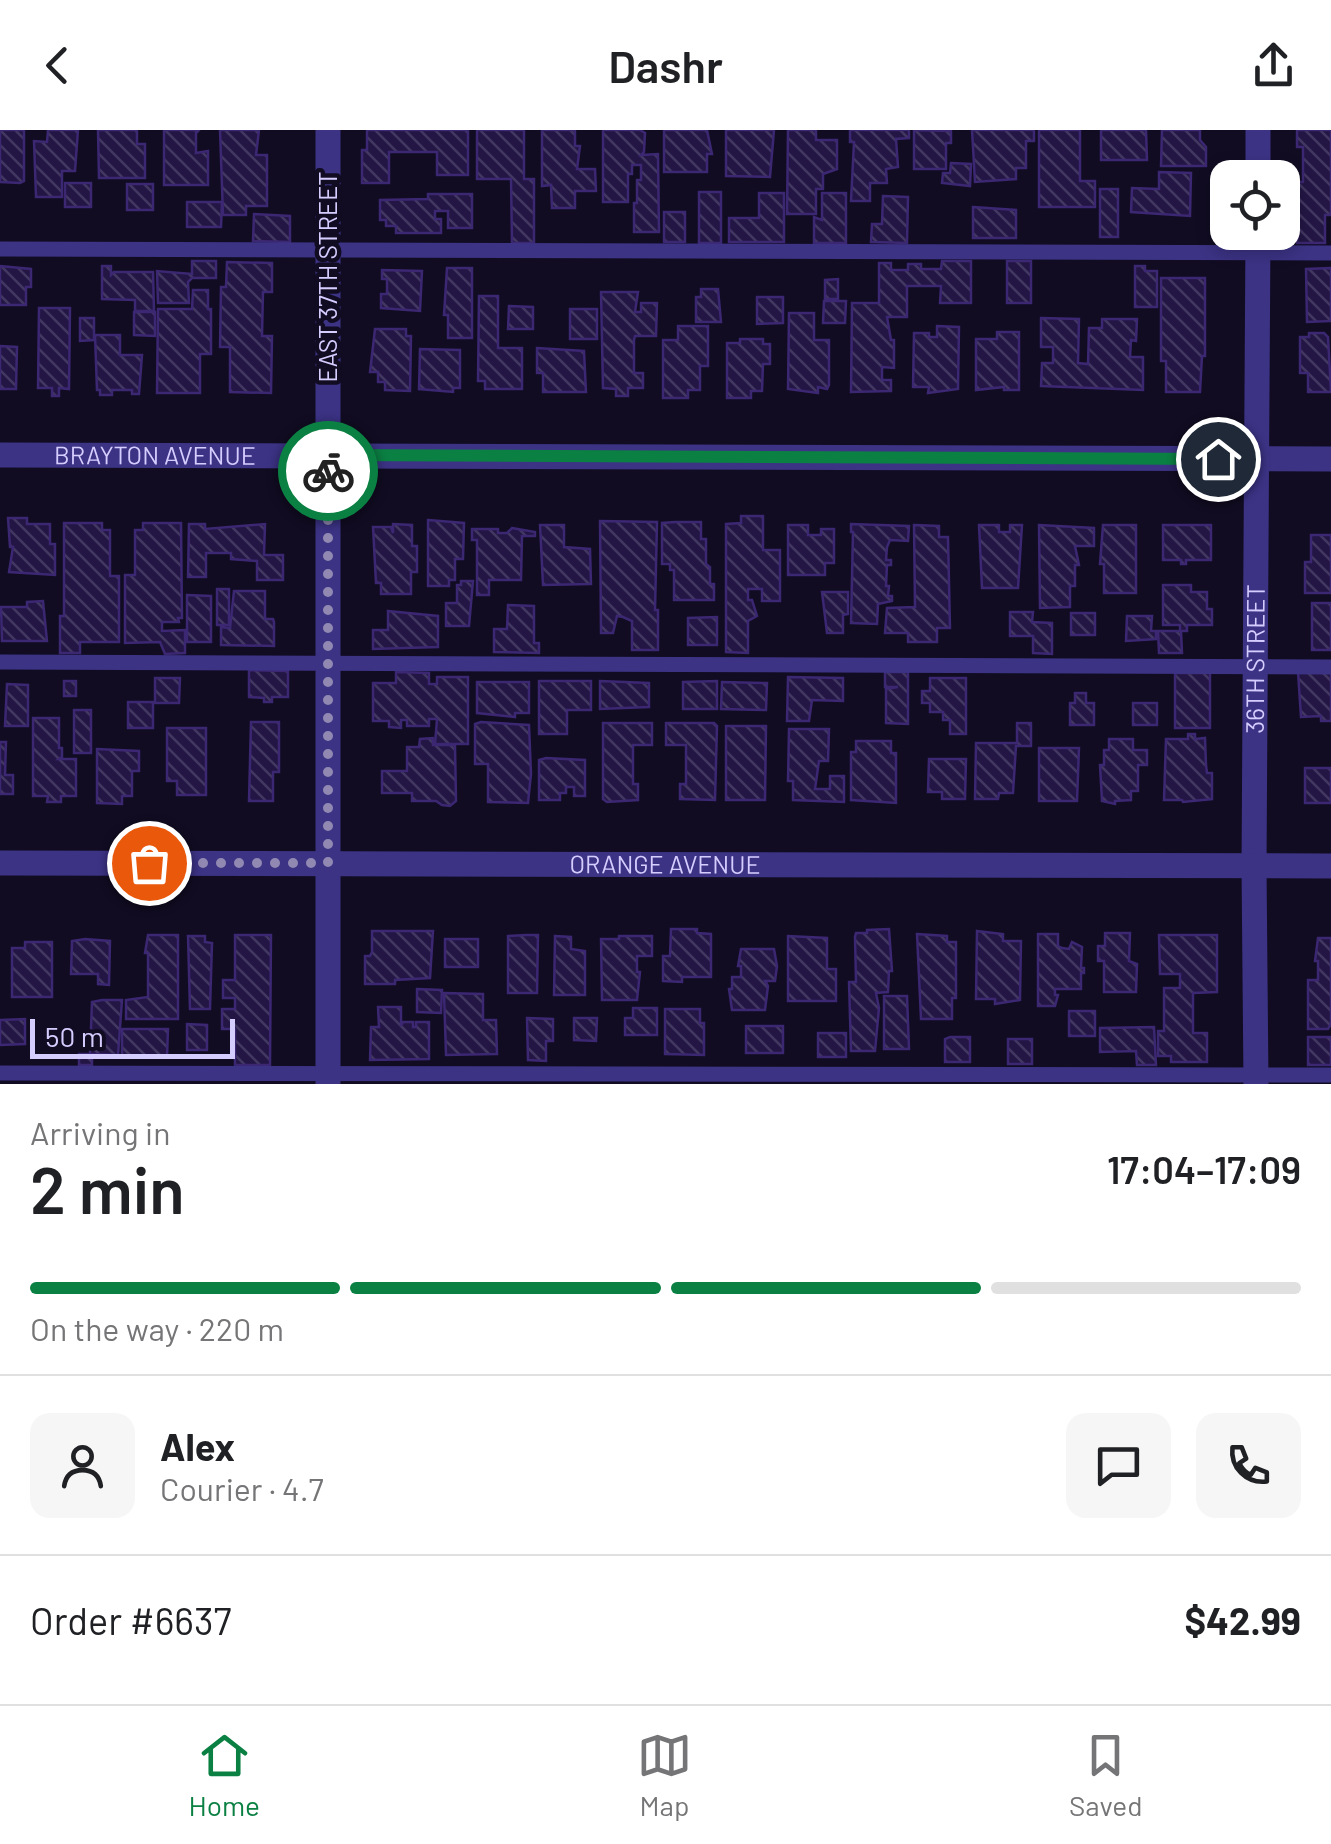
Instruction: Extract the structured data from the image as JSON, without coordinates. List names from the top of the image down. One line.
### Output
{"streets":{"street":["EAST 37TH STREET","BRAYTON AVENUE","36TH STREET","ORANGE AVENUE"]},"crossings":[["EAST 37TH STREET","BRAYTON AVENUE"],["EAST 37TH STREET","ORANGE AVENUE"],["BRAYTON AVENUE","36TH STREET"],["36TH STREET","ORANGE AVENUE"]],"scale_bar":"50 m","page":{"header":"Dashr","scale":"50 m","heading":["2 min","Arriving in","17:04–17:09"],"panel":["Alex","Courier · 4.7","Order #6637","$42.99"],"bar":"On the way · 220 m","tabs":["Home","Map","Saved"]}}
